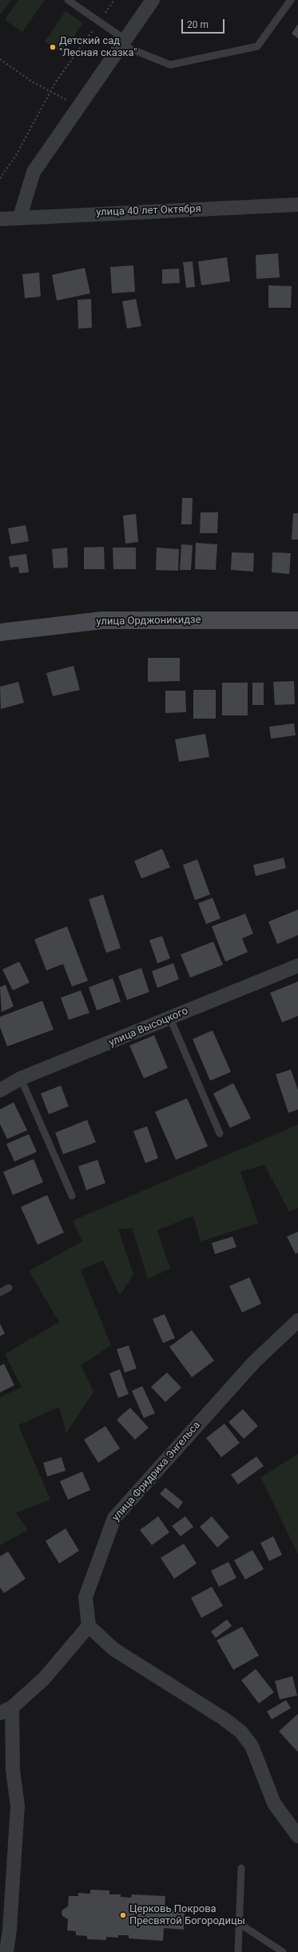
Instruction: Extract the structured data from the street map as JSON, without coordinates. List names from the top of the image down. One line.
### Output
{"streets":{"main road":["улица Орджоникидзе"],"street":["улица 40 лет Октября","улица Высоцкого","улица Фридриха Энгельса"]},"places":["Детский сад \"Лесная сказка\"","Церковь Покрова Пресвятой Богородицы"],"scale_bar":"20 m"}
